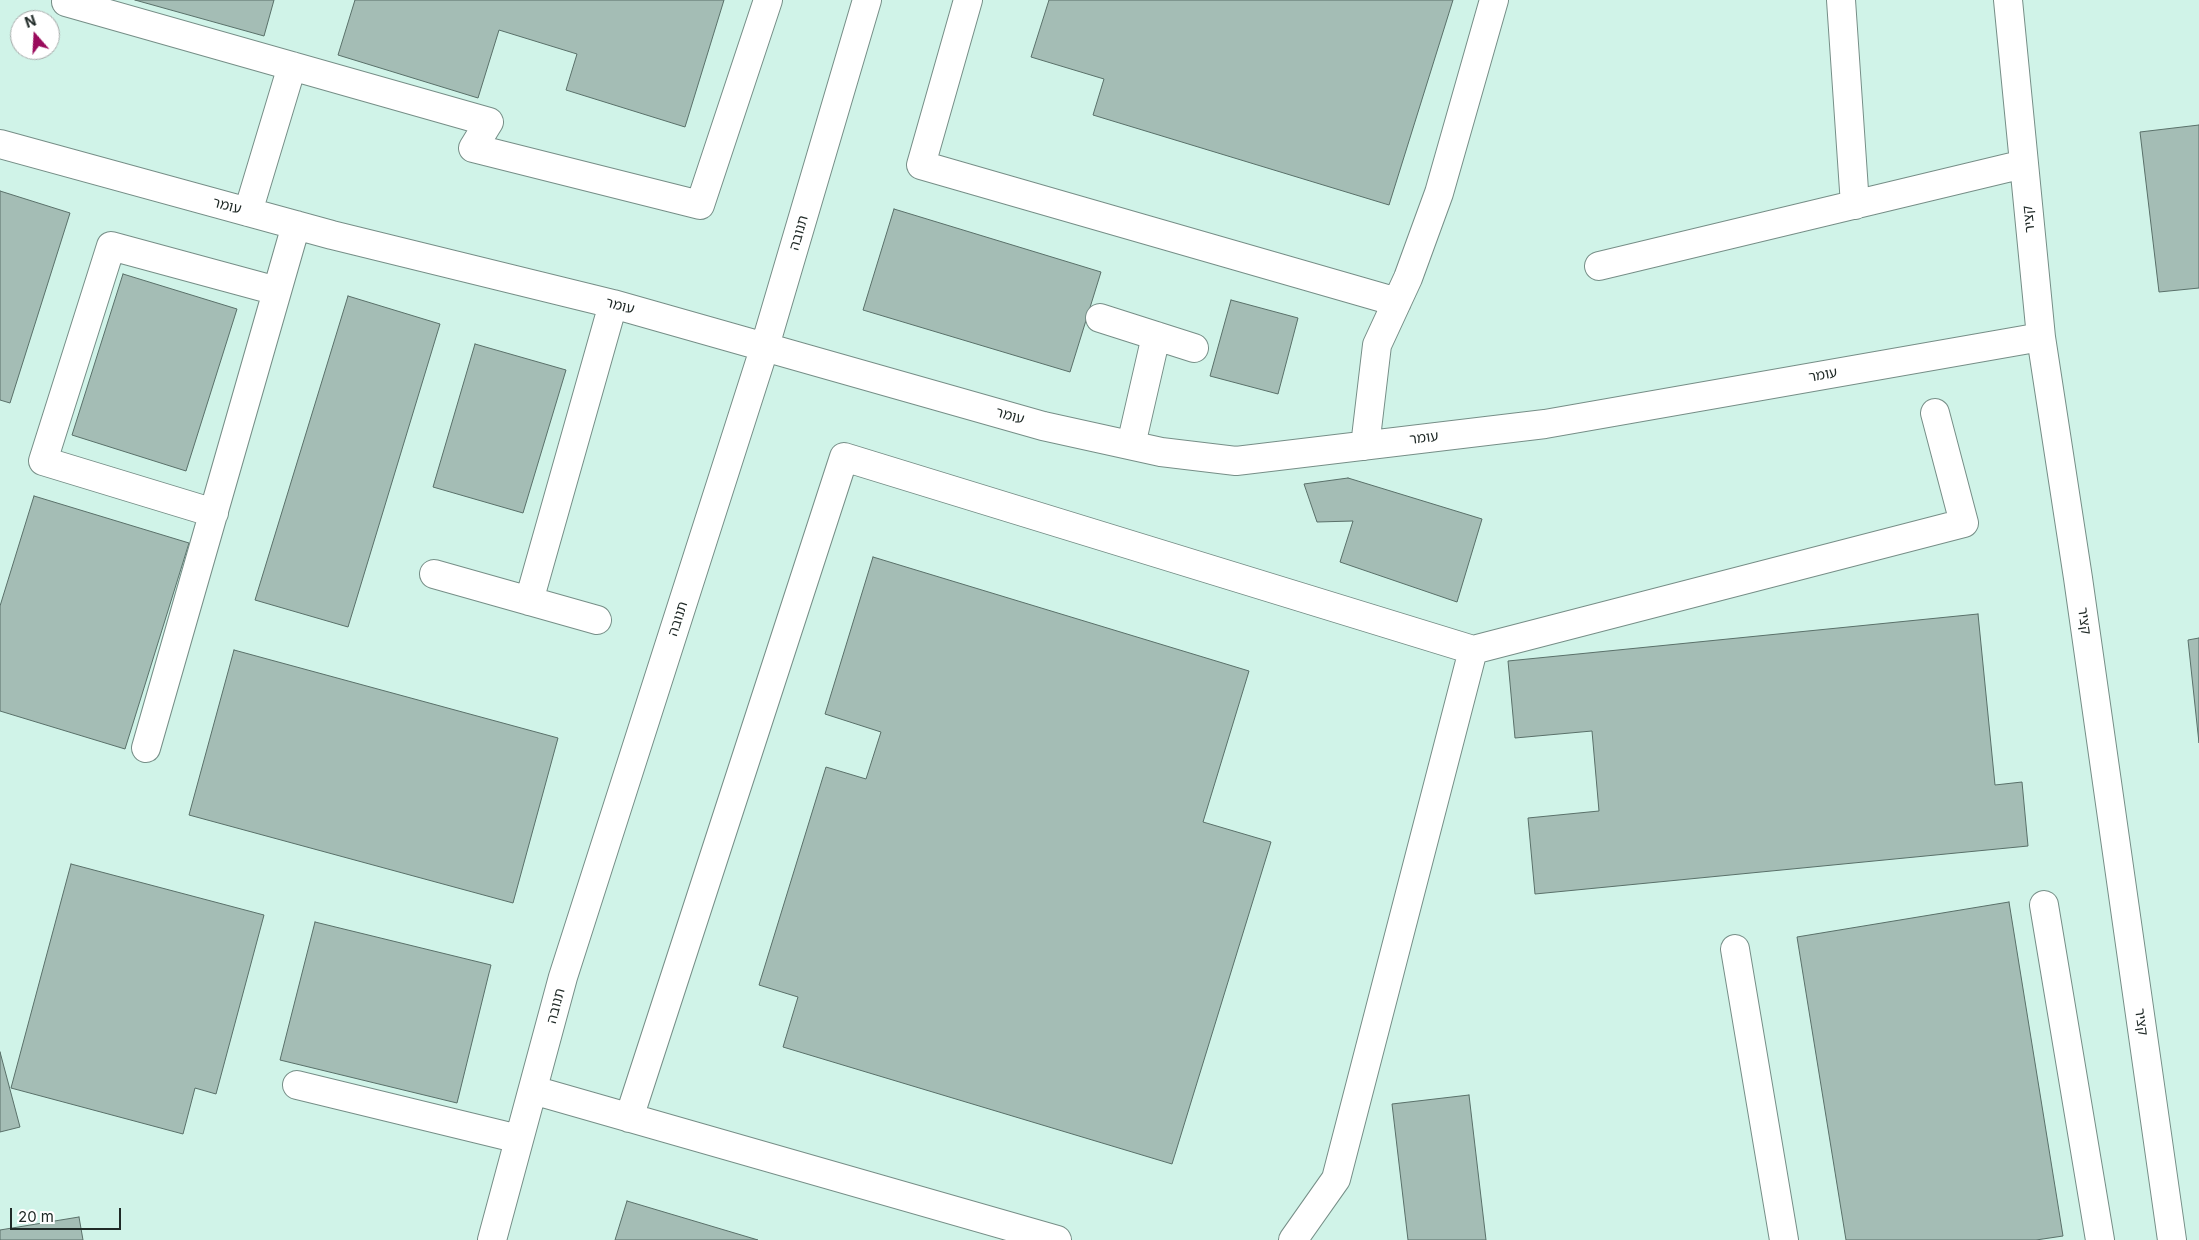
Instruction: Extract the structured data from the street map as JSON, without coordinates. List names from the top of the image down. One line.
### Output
{"streets":{"street":["עומר","קציר","תנובה"]},"crossings":[["עומר","קציר"],["עומר","תנובה"]],"scale_bar":"20 m","north":"top"}
